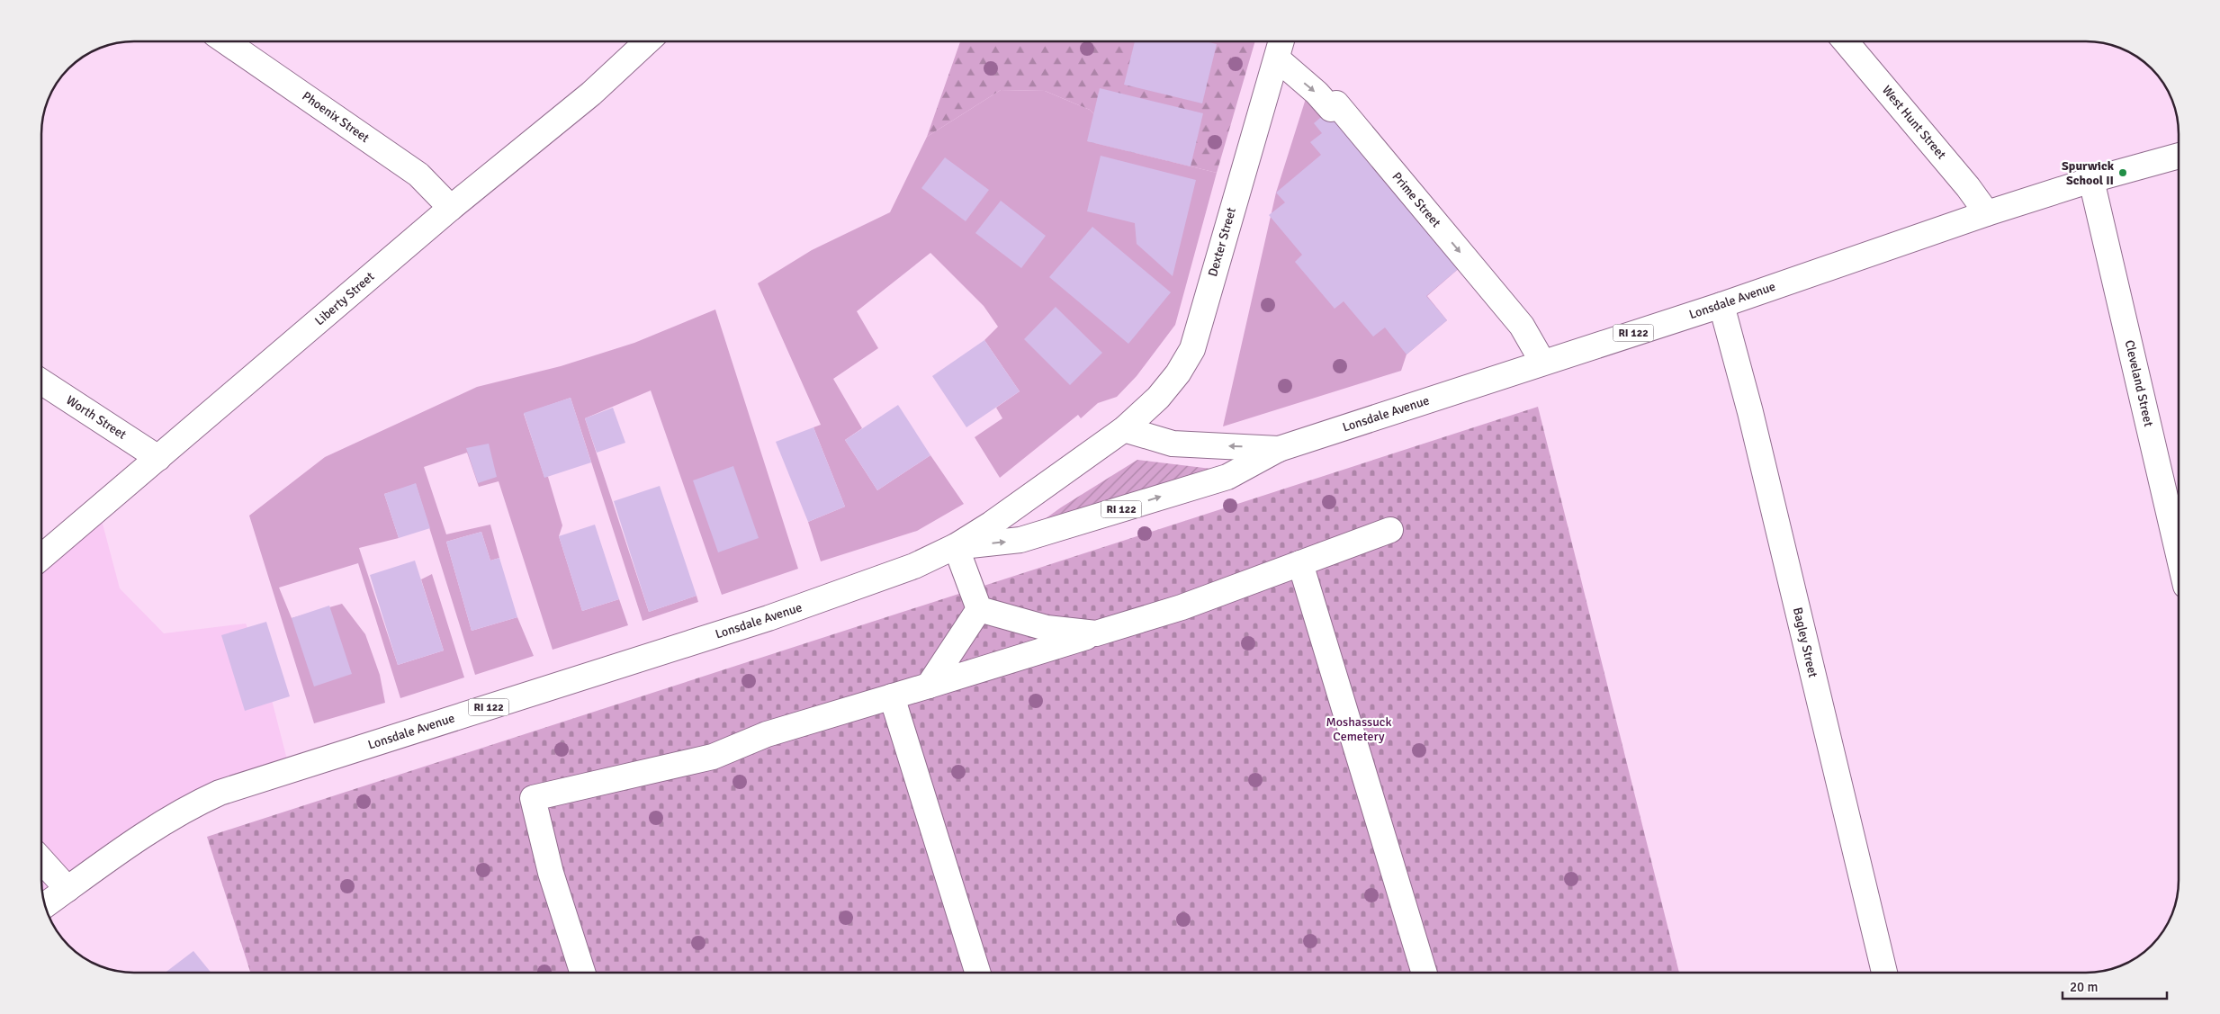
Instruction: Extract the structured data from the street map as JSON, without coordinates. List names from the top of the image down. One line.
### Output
{"streets":{"main road":["Phoenix Street","West Hunt Street","Prime Street","Dexter Street","Liberty Street","Lonsdale Avenue","RI 122","Cleveland Street","Worth Street","Bagley Street"]},"crossings":[["Phoenix Street","Liberty Street"],["West Hunt Street","Lonsdale Avenue"],["Prime Street","Dexter Street"],["Prime Street","Lonsdale Avenue"],["Dexter Street","Lonsdale Avenue"],["Liberty Street","Worth Street"],["Lonsdale Avenue","Cleveland Street"],["Lonsdale Avenue","Bagley Street"]],"one_way":["Prime Street"],"parks":["Moshassuck Cemetery"],"places":["Spurwick School II"],"scale_bar":"20 m"}
